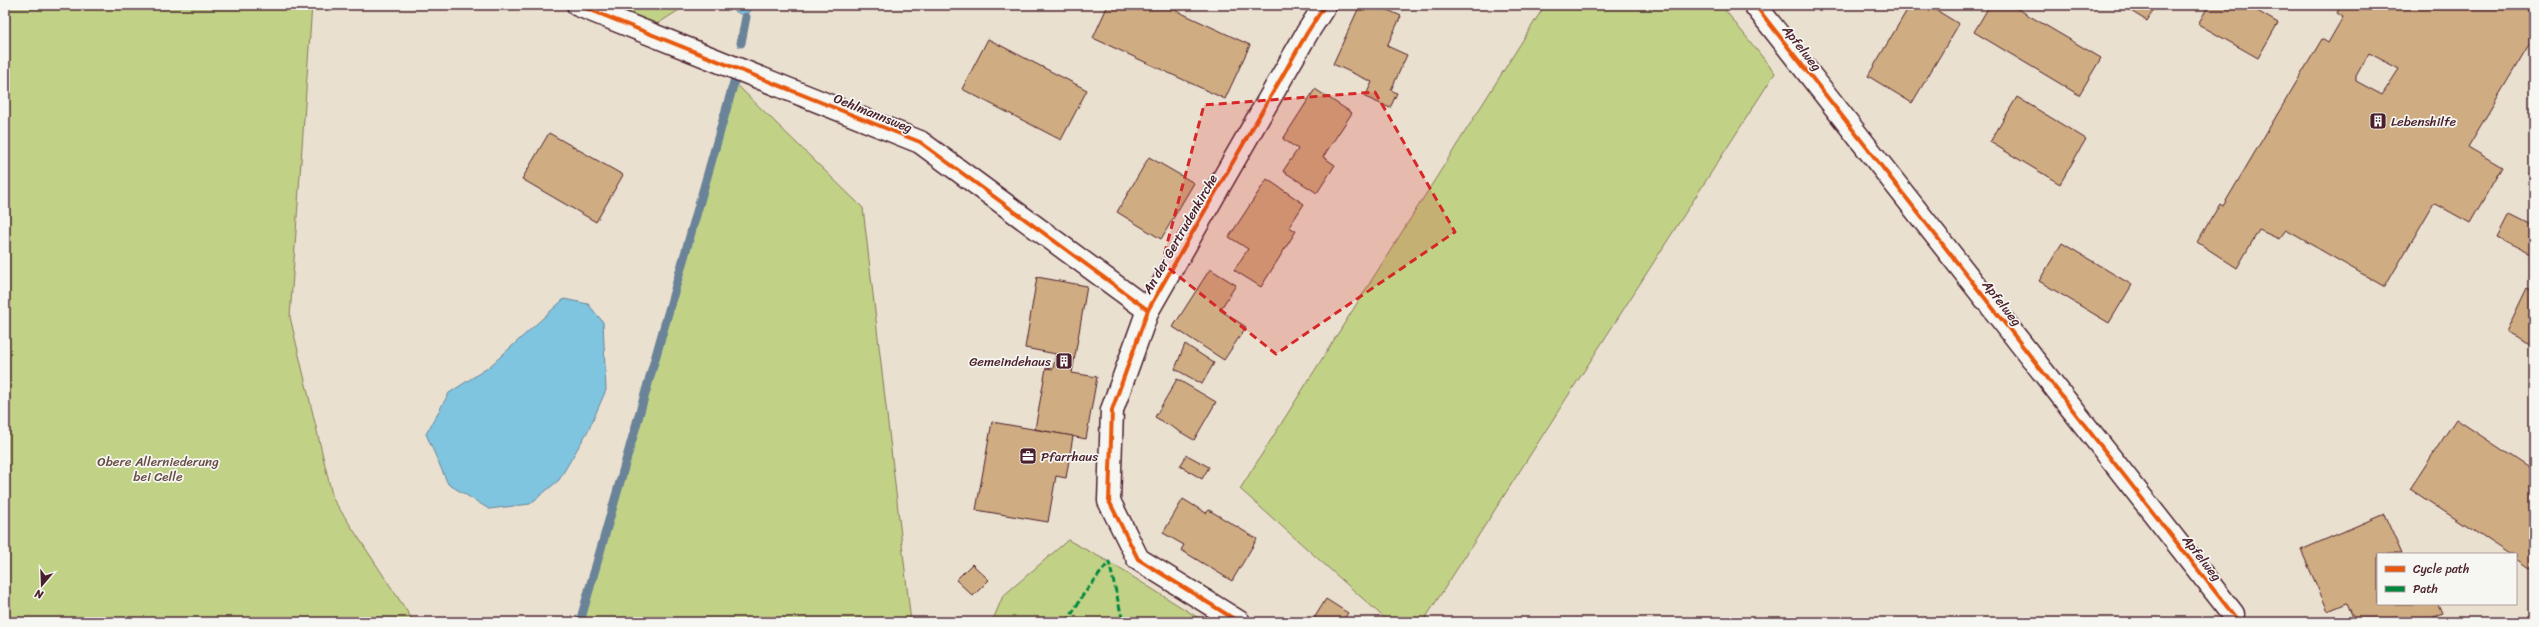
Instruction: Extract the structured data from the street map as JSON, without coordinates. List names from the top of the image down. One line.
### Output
{"streets":{"street":["Apfelweg","Oehlmannsweg","An der Gertrudenkirche"]},"crossings":[["Oehlmannsweg","An der Gertrudenkirche"]],"parks":["Obere Allerniederung bei Celle"],"places":{"building":["Lebenshilfe","Gemeindehaus"],"office":["Pfarrhaus"]},"legend":["Cycle path","Path"],"north":"bottom"}
